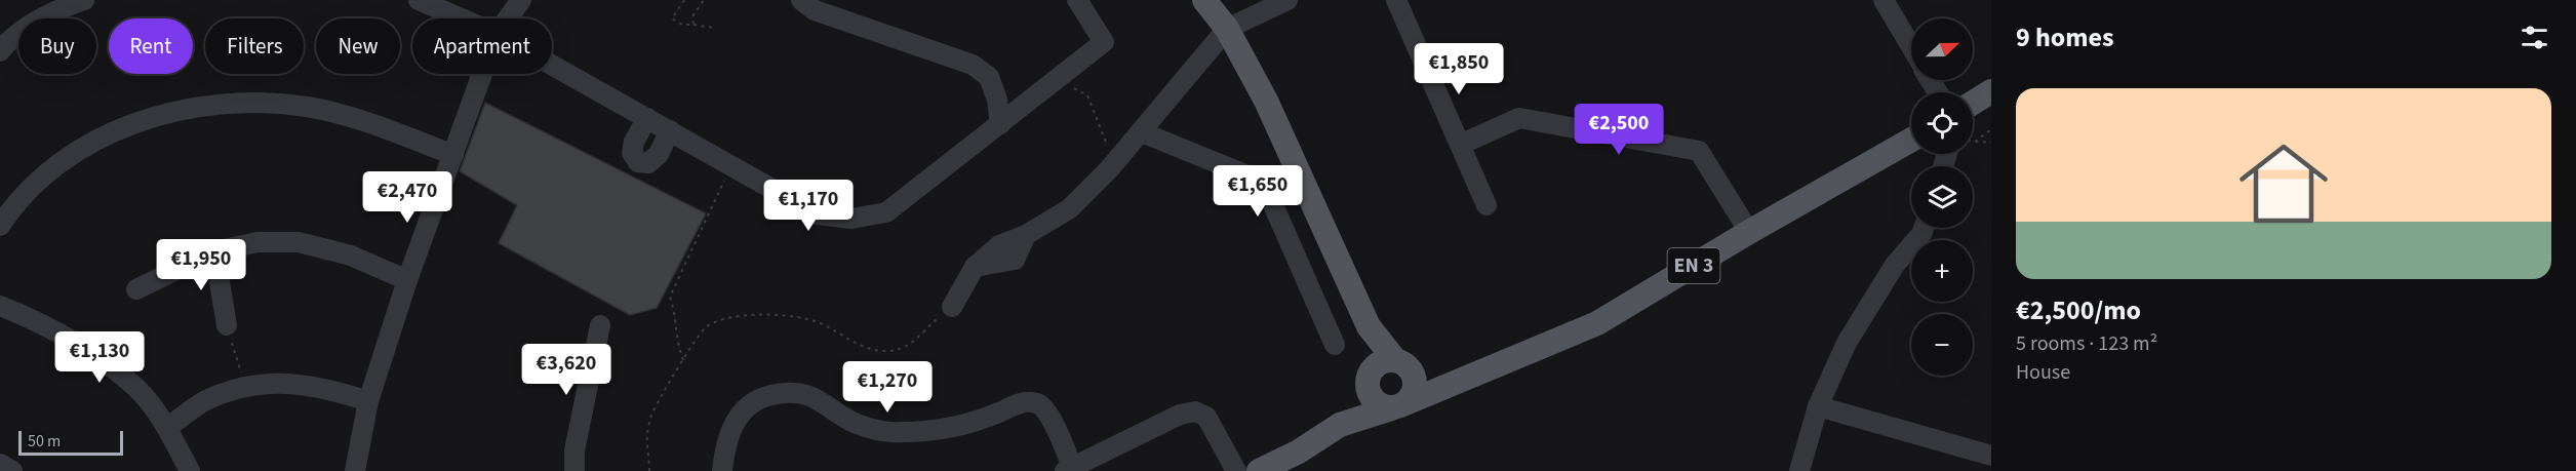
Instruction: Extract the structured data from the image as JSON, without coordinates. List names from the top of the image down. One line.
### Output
{"streets":{"main road":["EN 3"]},"scale_bar":"50 m","north":"right","page":{"heading":"9 homes","map_buttons":["+","−"],"chip":["Buy","Rent","Filters","New","Apartment"],"price":["€1,850","€2,500","€1,650","€2,470","€1,170","€1,950","€1,130","€3,620","€1,270"],"list":[{"name":"€2,500/mo","note":"5 rooms · 123 m² · House"}],"scale":"50 m"}}
